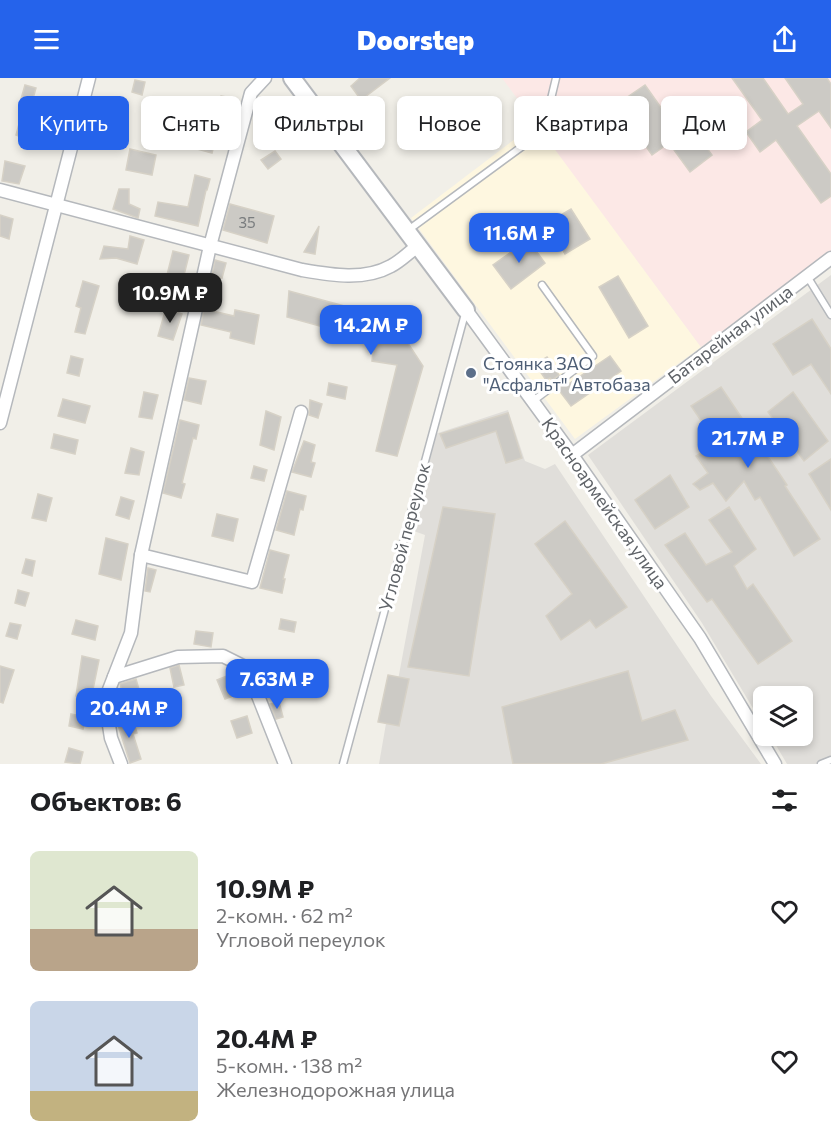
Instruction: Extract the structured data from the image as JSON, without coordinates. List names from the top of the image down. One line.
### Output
{"streets":{"street":["Батарейная улица","Красноармейская улица"],"lane":["Угловой переулок"]},"crossings":[["Батарейная улица","Красноармейская улица"],["Красноармейская улица","Угловой переулок"]],"places":["Стоянка ЗАО \"Асфальт\" Автобаза"],"house_numbers":["35"],"page":{"header":"Doorstep","chip":["Купить","Снять","Фильтры","Новое","Квартира","Дом"],"price":["11.6M ₽","10.9M ₽","14.2M ₽","21.7M ₽","7.63M ₽","20.4M ₽"],"heading":"Объектов: 6","list":[{"name":"10.9M ₽","note":"2-комн. · 62 m² · Угловой переулок"},{"name":"20.4M ₽","note":"5-комн. · 138 m² · Железнодорожная улица"}]}}
